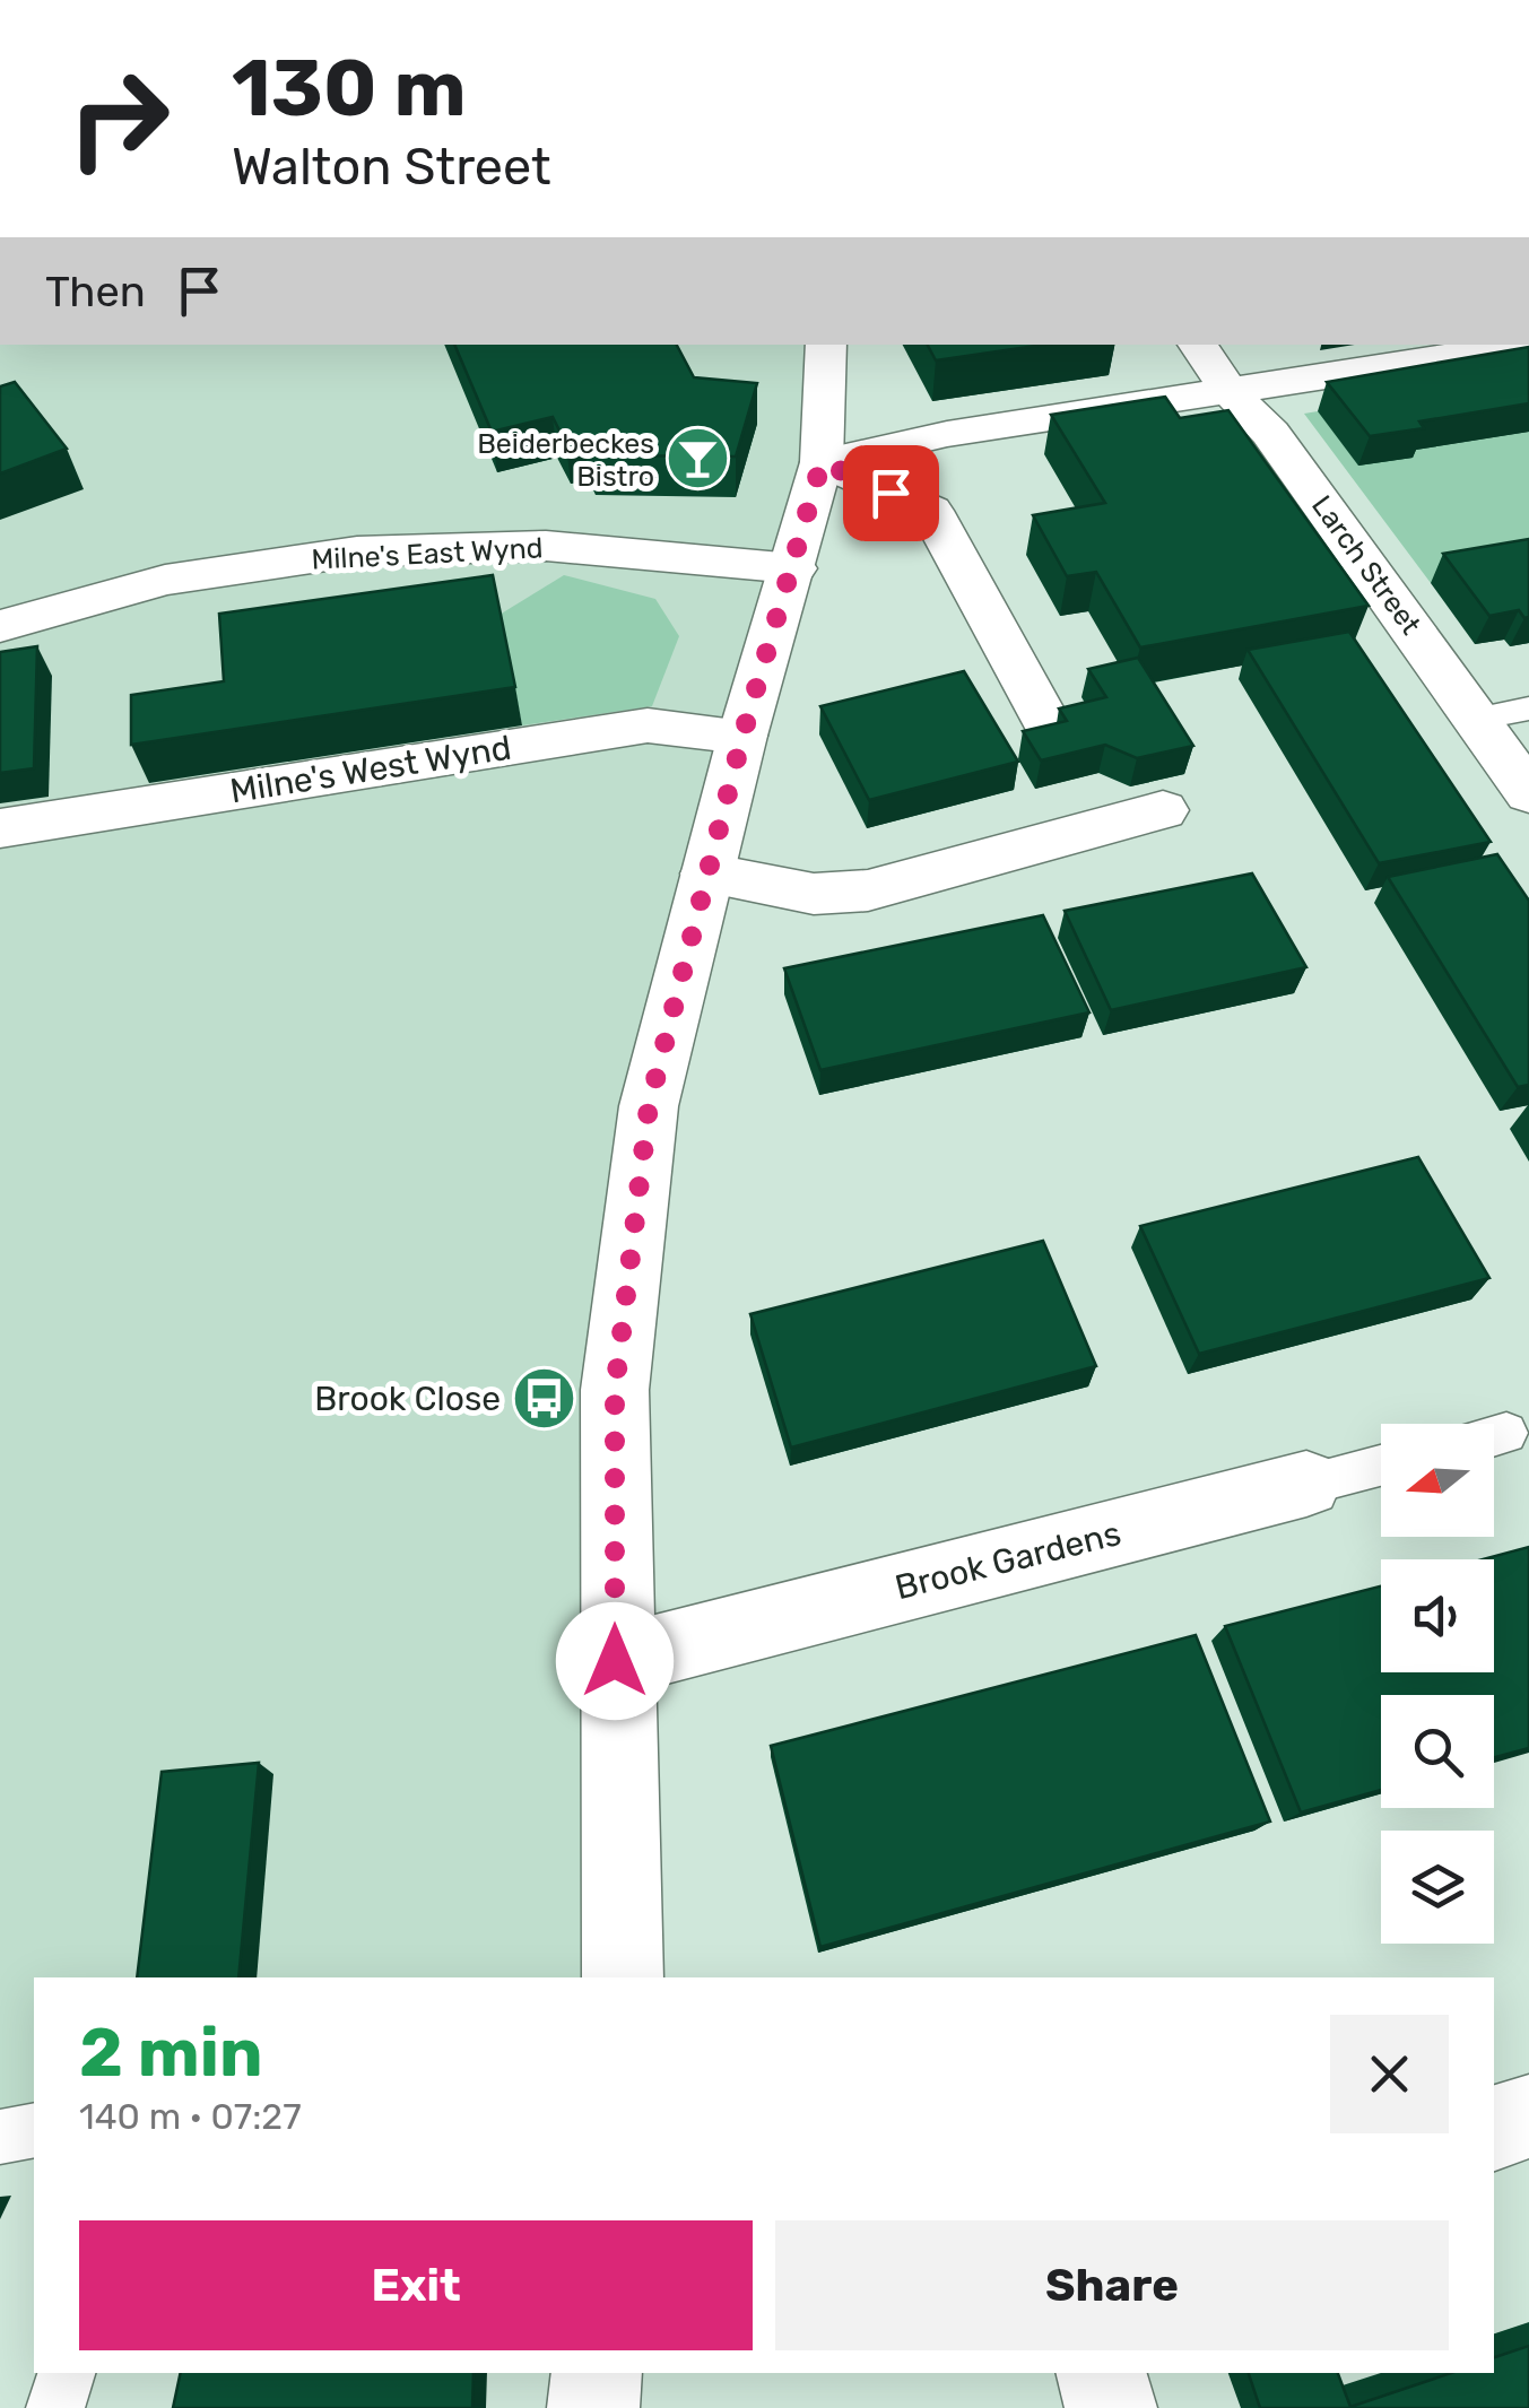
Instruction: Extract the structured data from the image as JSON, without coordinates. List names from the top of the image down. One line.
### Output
{"streets":{"street":["Milne's East Wynd","Larch Street","Milne's West Wynd","Brook Gardens"]},"places":{"bar":["Beiderbeckes Bistro"],"bus stop":["Brook Close"]},"north":"left","page":{"turn":["130 m","Walton Street"],"then":"Then","heading":["2 min","140 m · 07:27"],"buttons":["Exit","Share"]}}
